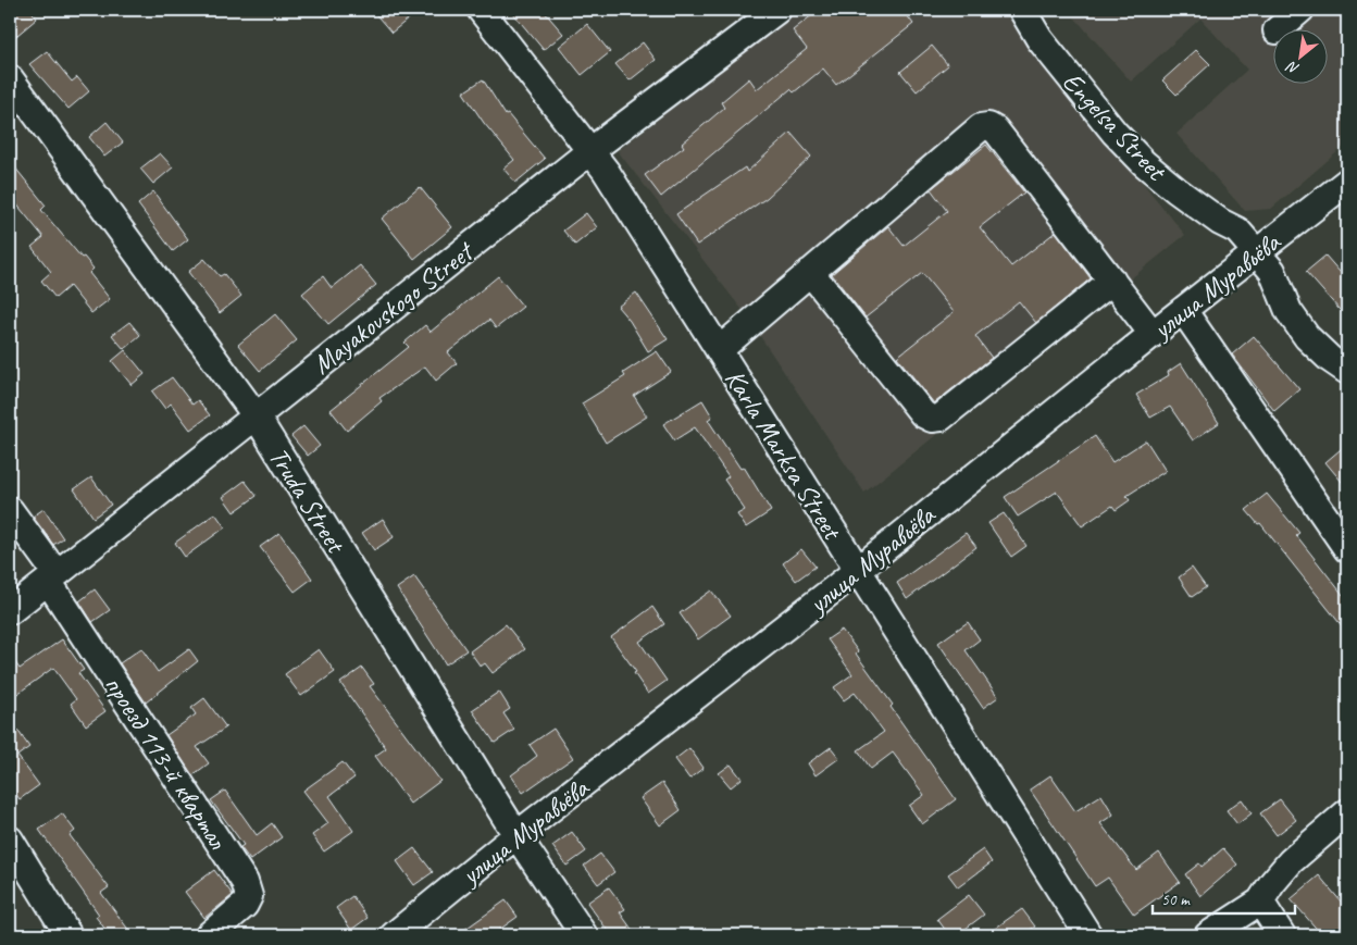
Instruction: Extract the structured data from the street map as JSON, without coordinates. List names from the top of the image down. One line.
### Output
{"streets":{"street":["Engelsa Street","улица Муравьёва","Mayakovskogo Street","Karla Marksa Street","Truda Street","проезд 113-й квартал"]},"crossings":[["Engelsa Street","улица Муравьёва"],["улица Муравьёва","Karla Marksa Street"],["улица Муравьёва","Truda Street"],["Mayakovskogo Street","Karla Marksa Street"],["Mayakovskogo Street","Truda Street"],["Mayakovskogo Street","проезд 113-й квартал"]],"scale_bar":"50 m","north":"bottom left"}
